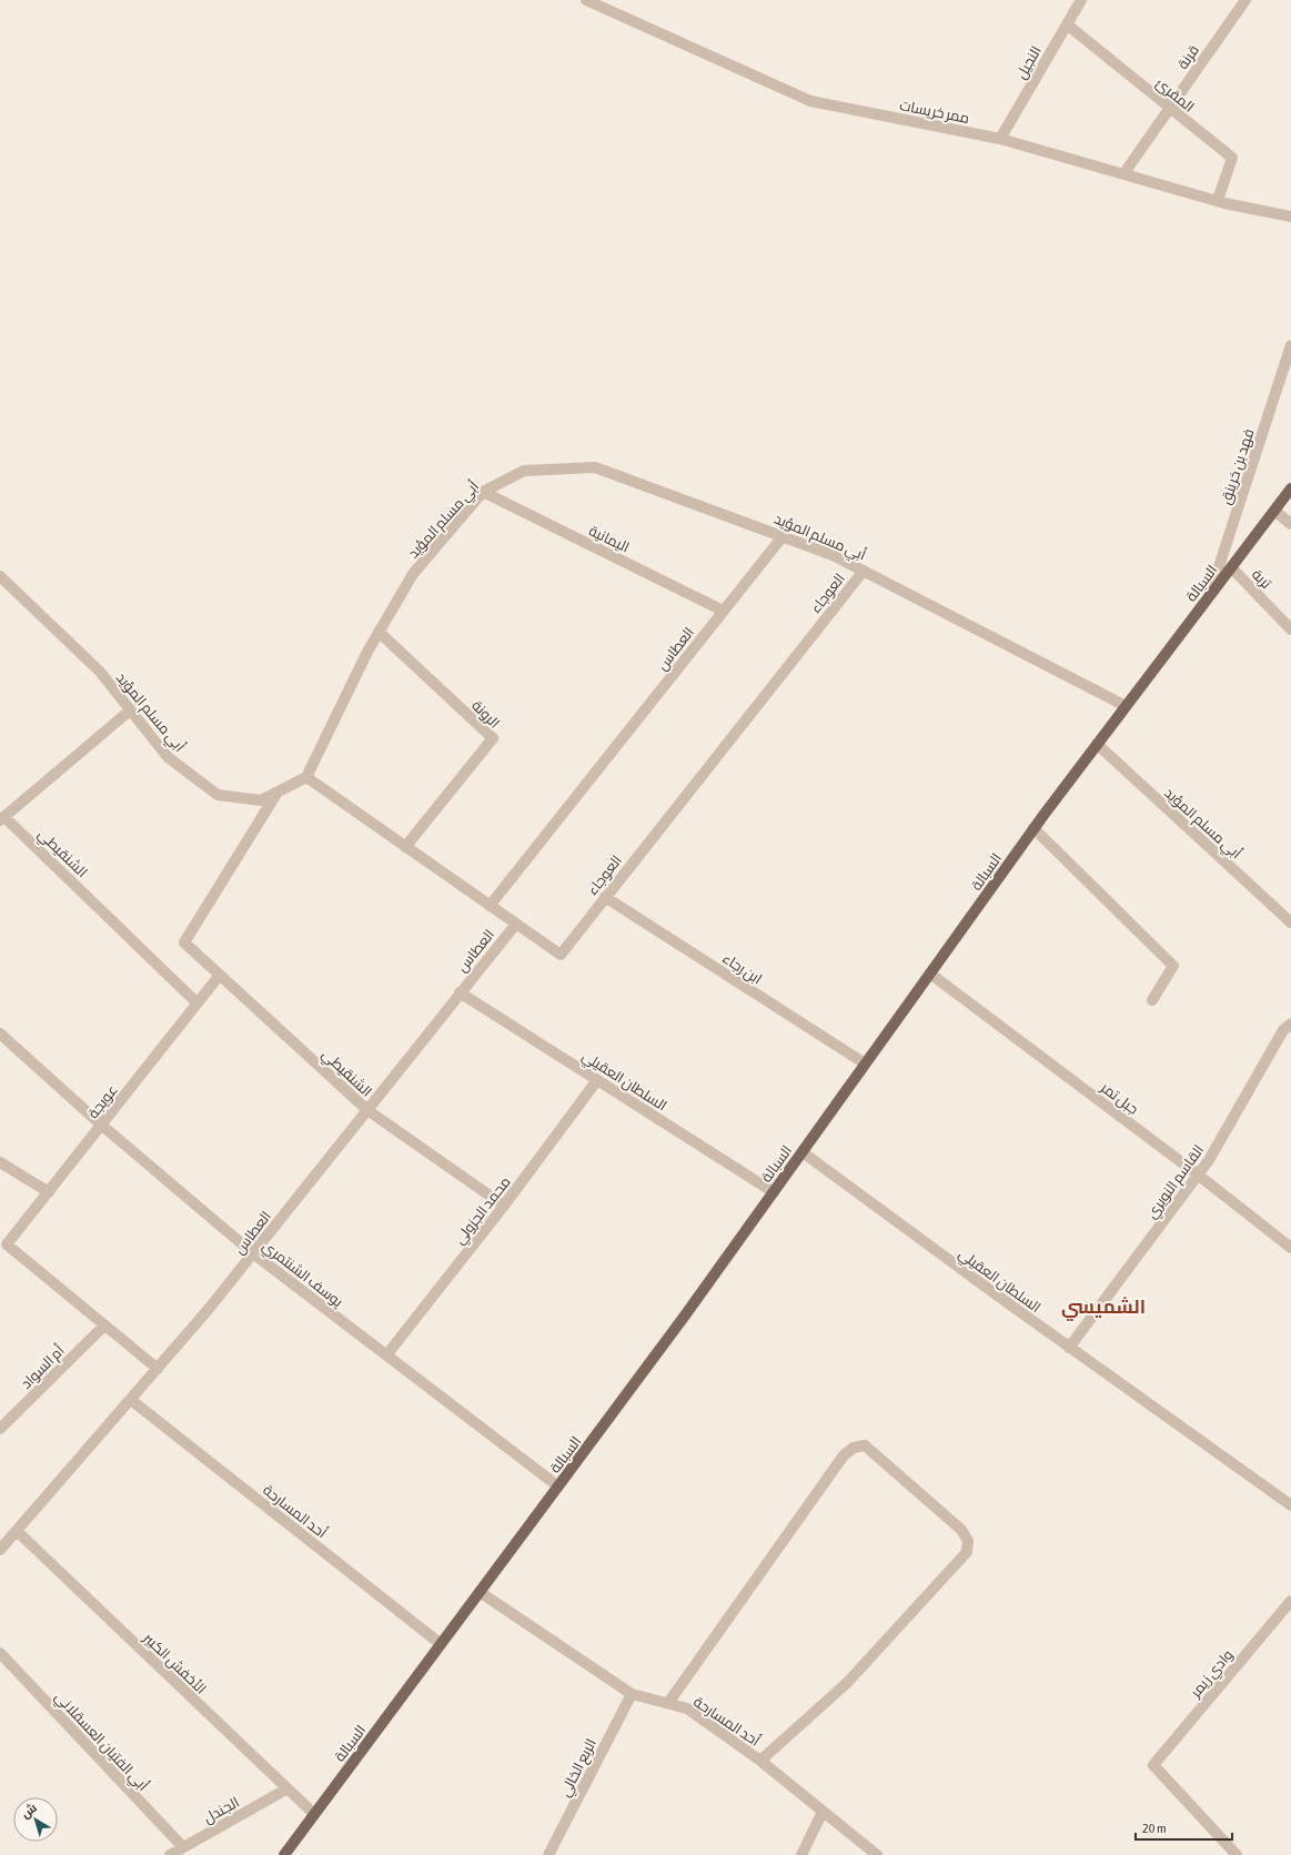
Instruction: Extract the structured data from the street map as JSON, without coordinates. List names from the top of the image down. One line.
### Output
{"streets":{"main road":["السبالة"],"street":["قرنة","النجيل","المقرئ","ممر خريسات","فهد بن خرينق","أبي مسلم المؤيد","اليمانية","تربة","العوجاء","العطاس","الرونة","الشنقيطي","ابن رجاء","السلطان العقيلي","جبل تمر","عويجة","القاسم النويري","محمد الجزولي","يوسف الشنتمري","أم السواد","أحد المسارحة","الأخفش الكبير","وادي زيمر","أبي الفتيان العسقلاني","الربع الخالي","الجندل"]},"crossings":[["قرنة","المقرئ"],["قرنة","ممر خريسات"],["النجيل","المقرئ"],["النجيل","ممر خريسات"],["المقرئ","ممر خريسات"],["فهد بن خرينق","السبالة"],["أبي مسلم المؤيد","اليمانية"],["أبي مسلم المؤيد","السبالة"],["أبي مسلم المؤيد","العوجاء"],["أبي مسلم المؤيد","العطاس"],["أبي مسلم المؤيد","الرونة"],["أبي مسلم المؤيد","الشنقيطي"],["اليمانية","العطاس"],["تربة","السبالة"],["السبالة","ابن رجاء"],["السبالة","السلطان العقيلي"],["السبالة","جبل تمر"],["السبالة","يوسف الشنتمري"],["السبالة","أحد المسارحة"],["السبالة","الأخفش الكبير"],["العوجاء","العطاس"],["العوجاء","الرونة"],["العوجاء","ابن رجاء"],["العطاس","الشنقيطي"],["العطاس","السلطان العقيلي"],["العطاس","يوسف الشنتمري"],["العطاس","أحد المسارحة"],["العطاس","الأخفش الكبير"],["الشنقيطي","عويجة"],["الشنقيطي","محمد الجزولي"],["السلطان العقيلي","القاسم النويري"],["السلطان العقيلي","محمد الجزولي"],["جبل تمر","القاسم النويري"],["عويجة","يوسف الشنتمري"],["عويجة","أم السواد"],["محمد الجزولي","يوسف الشنتمري"],["أحد المسارحة","الربع الخالي"],["الأخفش الكبير","الجندل"],["أبي الفتيان العسقلاني","الجندل"]],"districts":["الشميسي"],"scale_bar":"20 m","north":"top left"}
